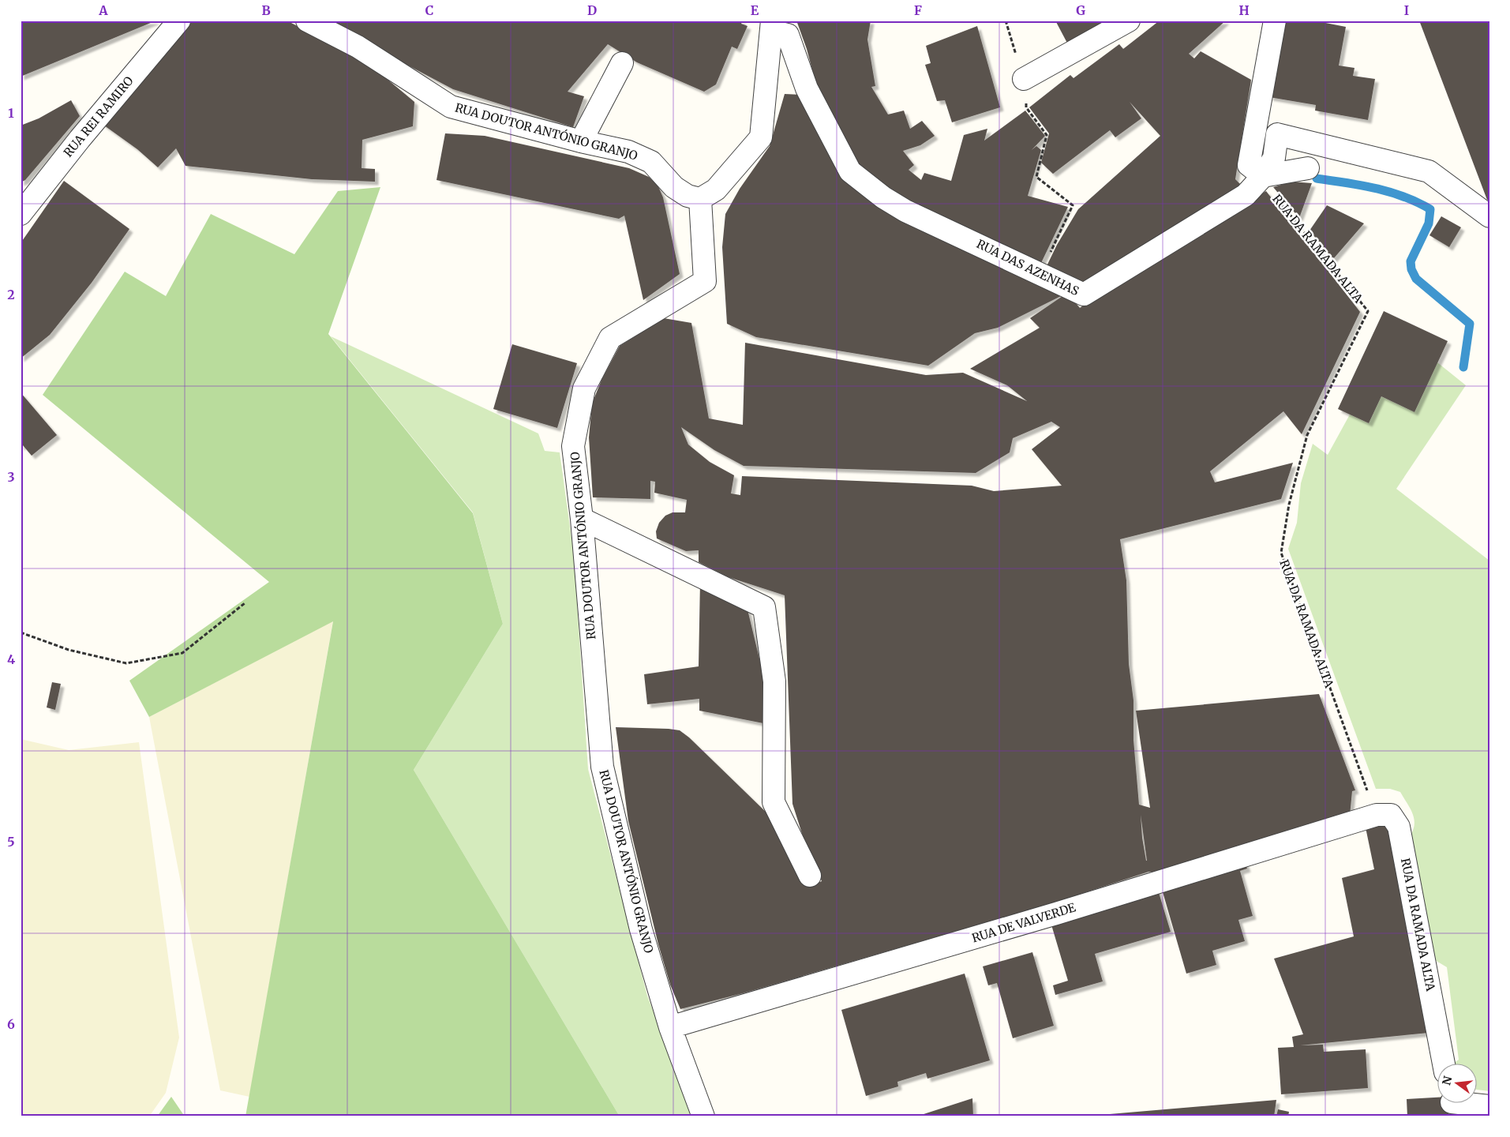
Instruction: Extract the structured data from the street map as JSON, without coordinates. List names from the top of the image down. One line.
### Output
{"streets":{"street":["RUA REI RAMIRO","RUA DOUTOR ANTÓNIO GRANJO","RUA DA RAMADA ALTA","RUA DAS AZENHAS","RUA DE VALVERDE"]},"crossings":[["RUA DOUTOR ANTÓNIO GRANJO","RUA DE VALVERDE"],["RUA DA RAMADA ALTA","RUA DAS AZENHAS"],["RUA DA RAMADA ALTA","RUA DE VALVERDE"]],"north":"left","grid":{"columns":["A","B","C","D","E","F","G","H","I"],"rows":["1","2","3","4","5","6"]}}
